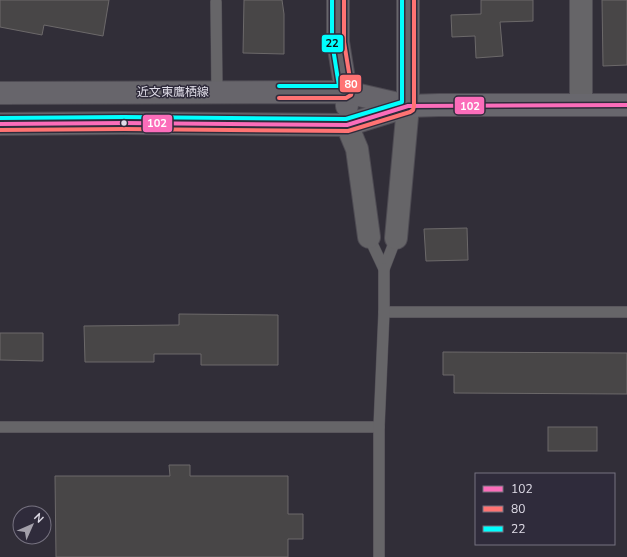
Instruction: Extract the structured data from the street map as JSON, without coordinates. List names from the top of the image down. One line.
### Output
{"streets":{"main road":["近文東鷹栖線"]},"lines":["transit line 80","transit line 22","transit line 102"],"legend":["102","80","22"],"north":"top right"}
